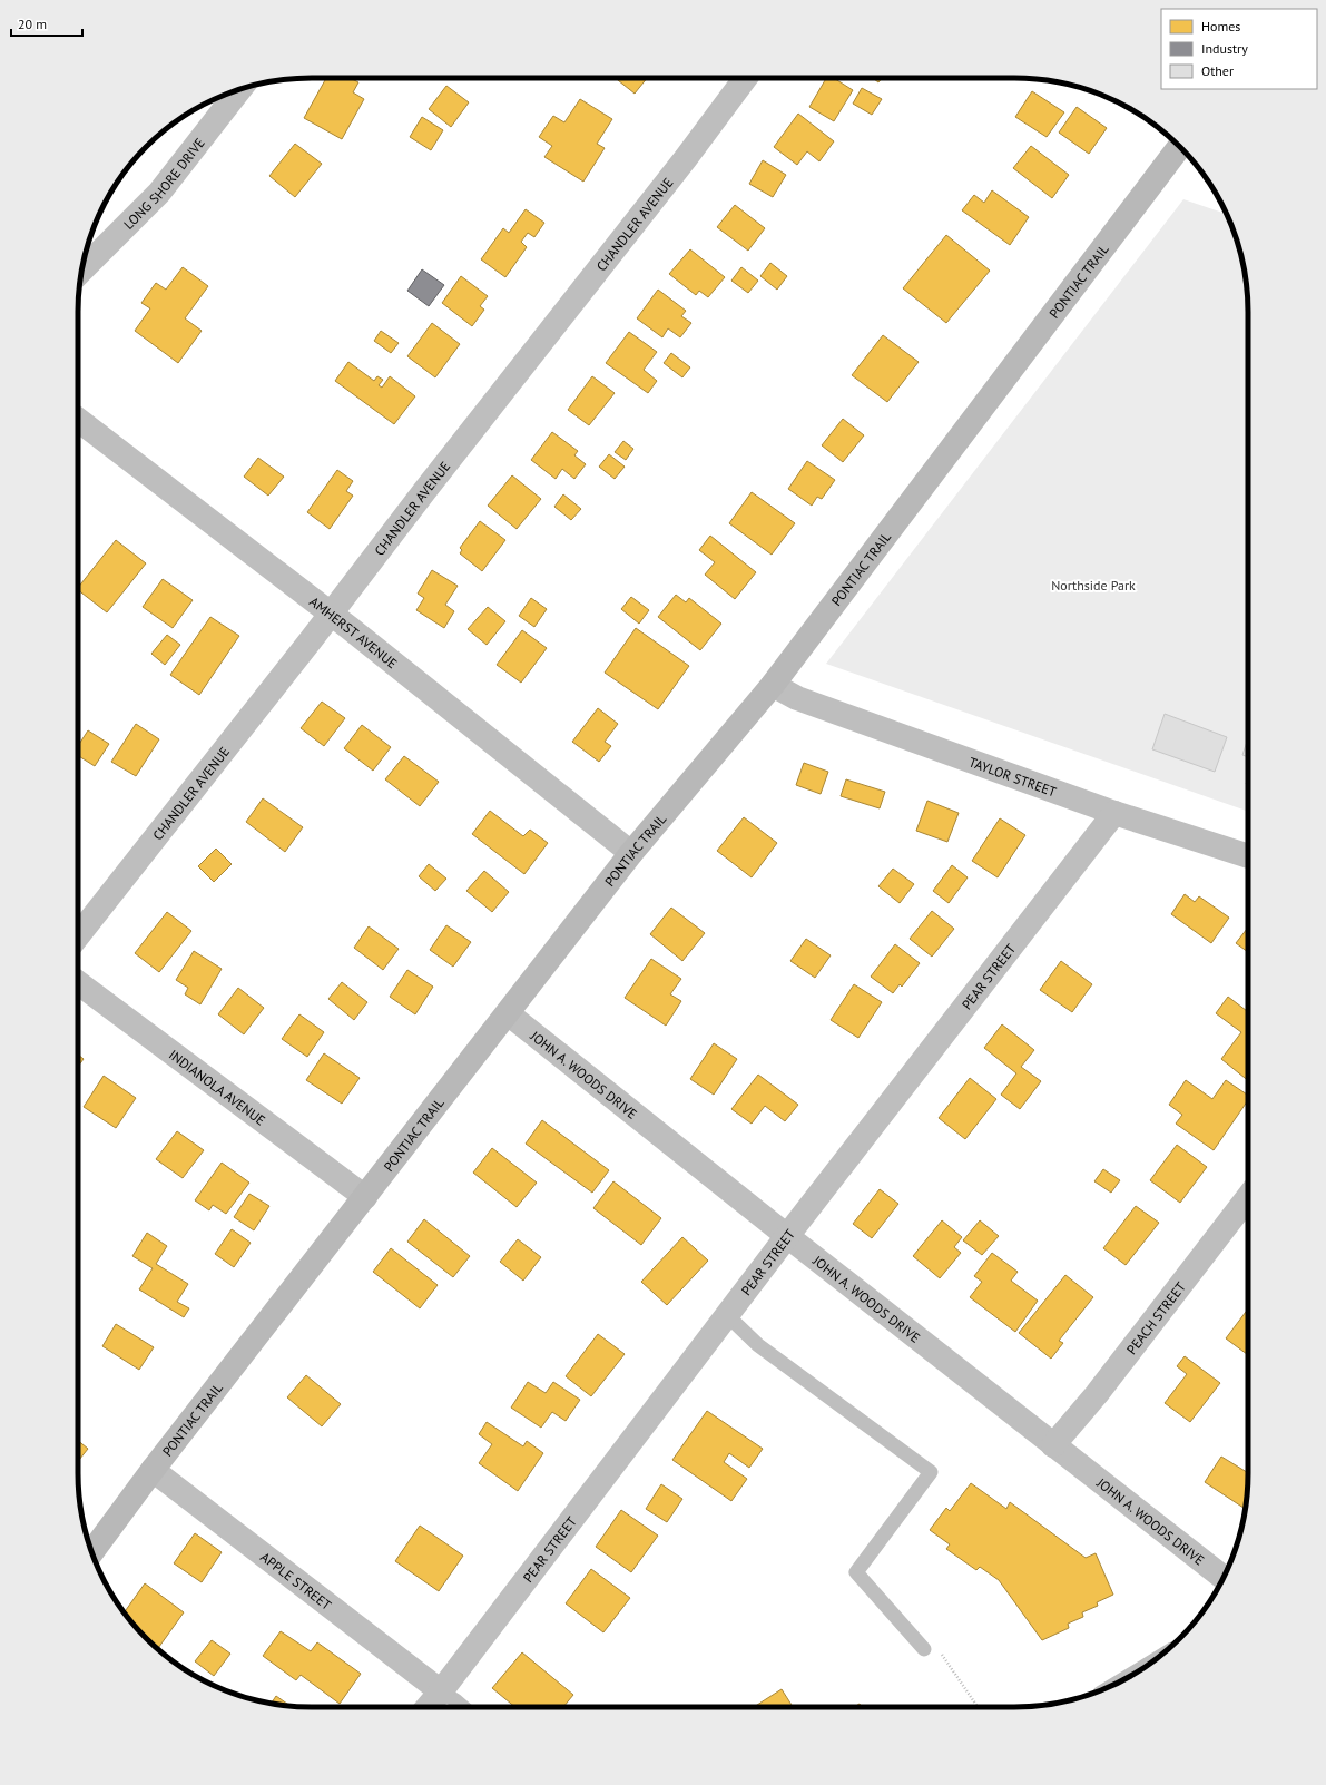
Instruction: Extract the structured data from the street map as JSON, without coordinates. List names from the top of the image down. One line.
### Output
{"streets":{"main road":["PONTIAC TRAIL"],"street":["LONG SHORE DRIVE","CHANDLER AVENUE","AMHERST AVENUE","TAYLOR STREET","PEAR STREET","JOHN A. WOODS DRIVE","INDIANOLA AVENUE","PEACH STREET","APPLE STREET"]},"crossings":[["CHANDLER AVENUE","AMHERST AVENUE"],["PONTIAC TRAIL","AMHERST AVENUE"],["PONTIAC TRAIL","TAYLOR STREET"],["PONTIAC TRAIL","JOHN A. WOODS DRIVE"],["PONTIAC TRAIL","INDIANOLA AVENUE"],["PONTIAC TRAIL","APPLE STREET"],["TAYLOR STREET","PEAR STREET"],["PEAR STREET","JOHN A. WOODS DRIVE"],["PEAR STREET","APPLE STREET"],["JOHN A. WOODS DRIVE","PEACH STREET"]],"parks":["Northside Park"],"legend":["Homes","Industry","Other"],"scale_bar":"20 m"}
